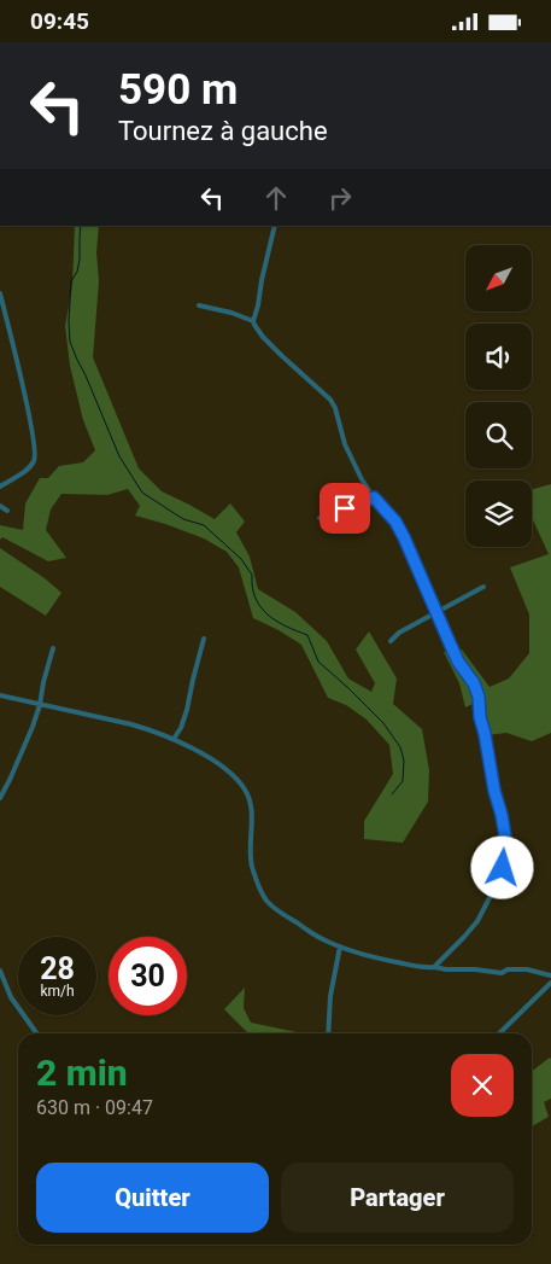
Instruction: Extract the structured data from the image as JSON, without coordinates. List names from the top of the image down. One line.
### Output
{"north":"bottom left","page":{"status":"09:45","turn":["590 m","Tournez à gauche"],"speed":"28 km/h","limit":"30","heading":["2 min","630 m · 09:47"],"buttons":["Quitter","Partager"]}}
